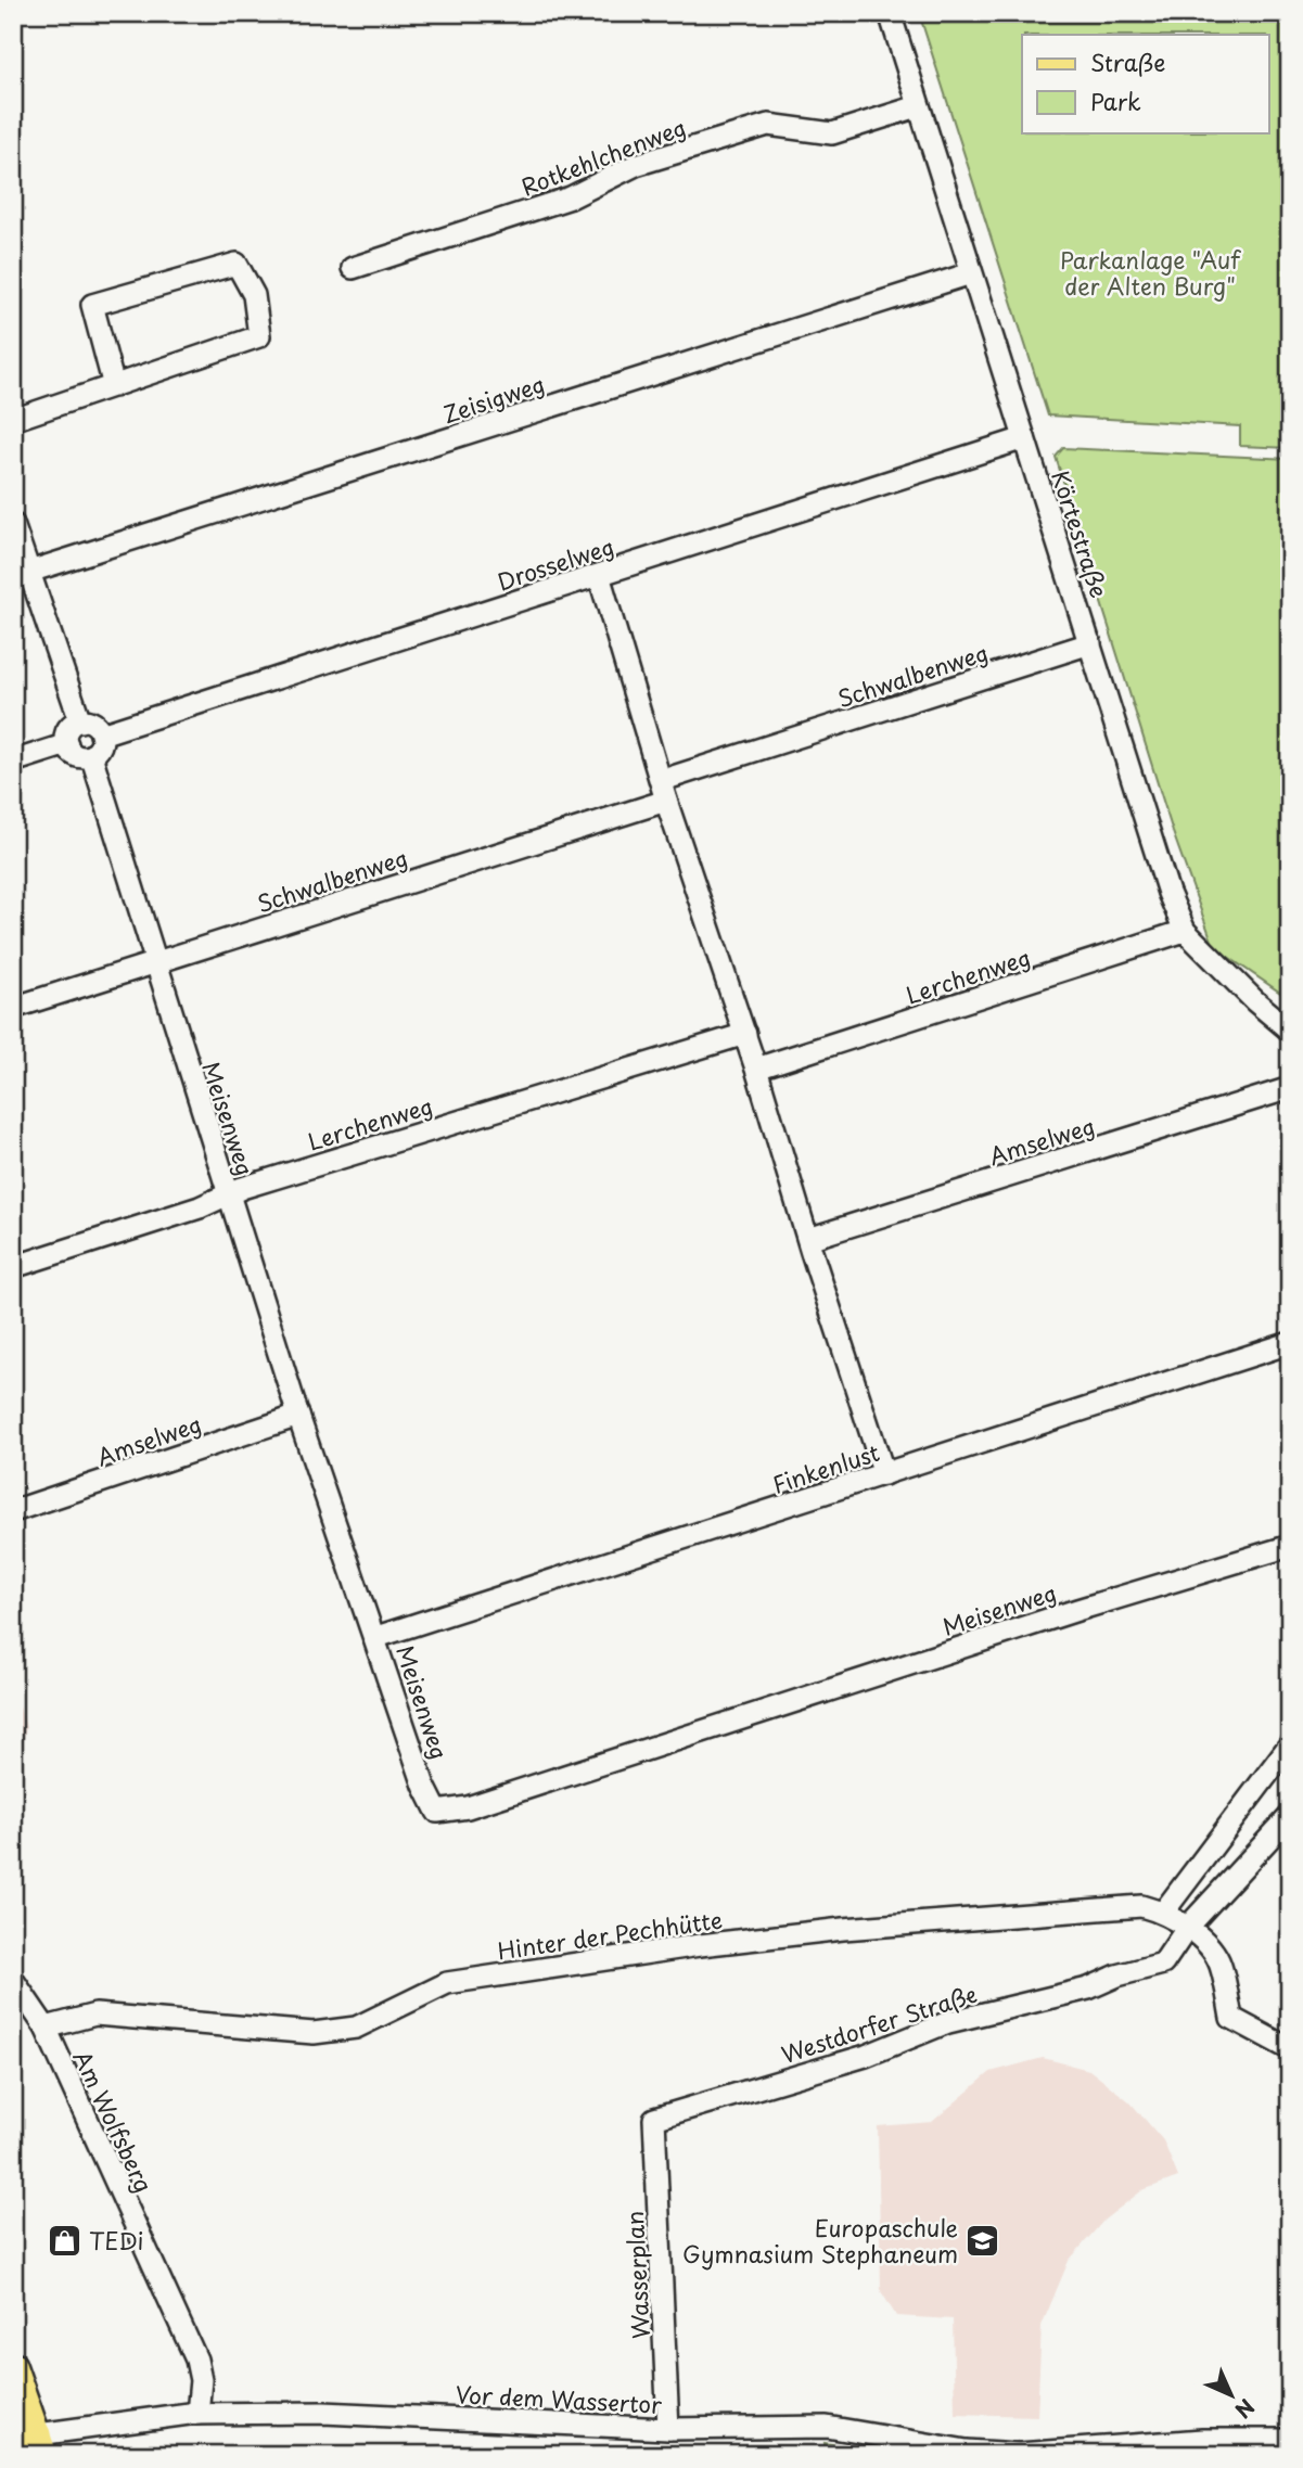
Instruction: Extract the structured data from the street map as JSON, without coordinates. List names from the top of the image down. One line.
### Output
{"streets":{"street":["Rotkehlchenweg","Zeisigweg","Körtestraße","Drosselweg","Schwalbenweg","Lerchenweg","Meisenweg","Amselweg","Finkenlust","Hinter der Pechhütte","Westdorfer Straße","Am Wolfsberg","Wasserplan","Vor dem Wassertor"]},"crossings":[["Rotkehlchenweg","Körtestraße"],["Zeisigweg","Körtestraße"],["Körtestraße","Drosselweg"],["Körtestraße","Schwalbenweg"],["Körtestraße","Lerchenweg"],["Drosselweg","Meisenweg"],["Schwalbenweg","Meisenweg"],["Lerchenweg","Meisenweg"],["Meisenweg","Amselweg"],["Meisenweg","Finkenlust"],["Hinter der Pechhütte","Westdorfer Straße"],["Hinter der Pechhütte","Am Wolfsberg"],["Westdorfer Straße","Wasserplan"],["Am Wolfsberg","Vor dem Wassertor"],["Wasserplan","Vor dem Wassertor"]],"parks":["Parkanlage \"Auf der Alten Burg\""],"places":{"shop":["TEDi"],"school or university":["Europaschule Gymnasium Stephaneum"]},"legend":["Straße","Park"],"north":"bottom right"}
